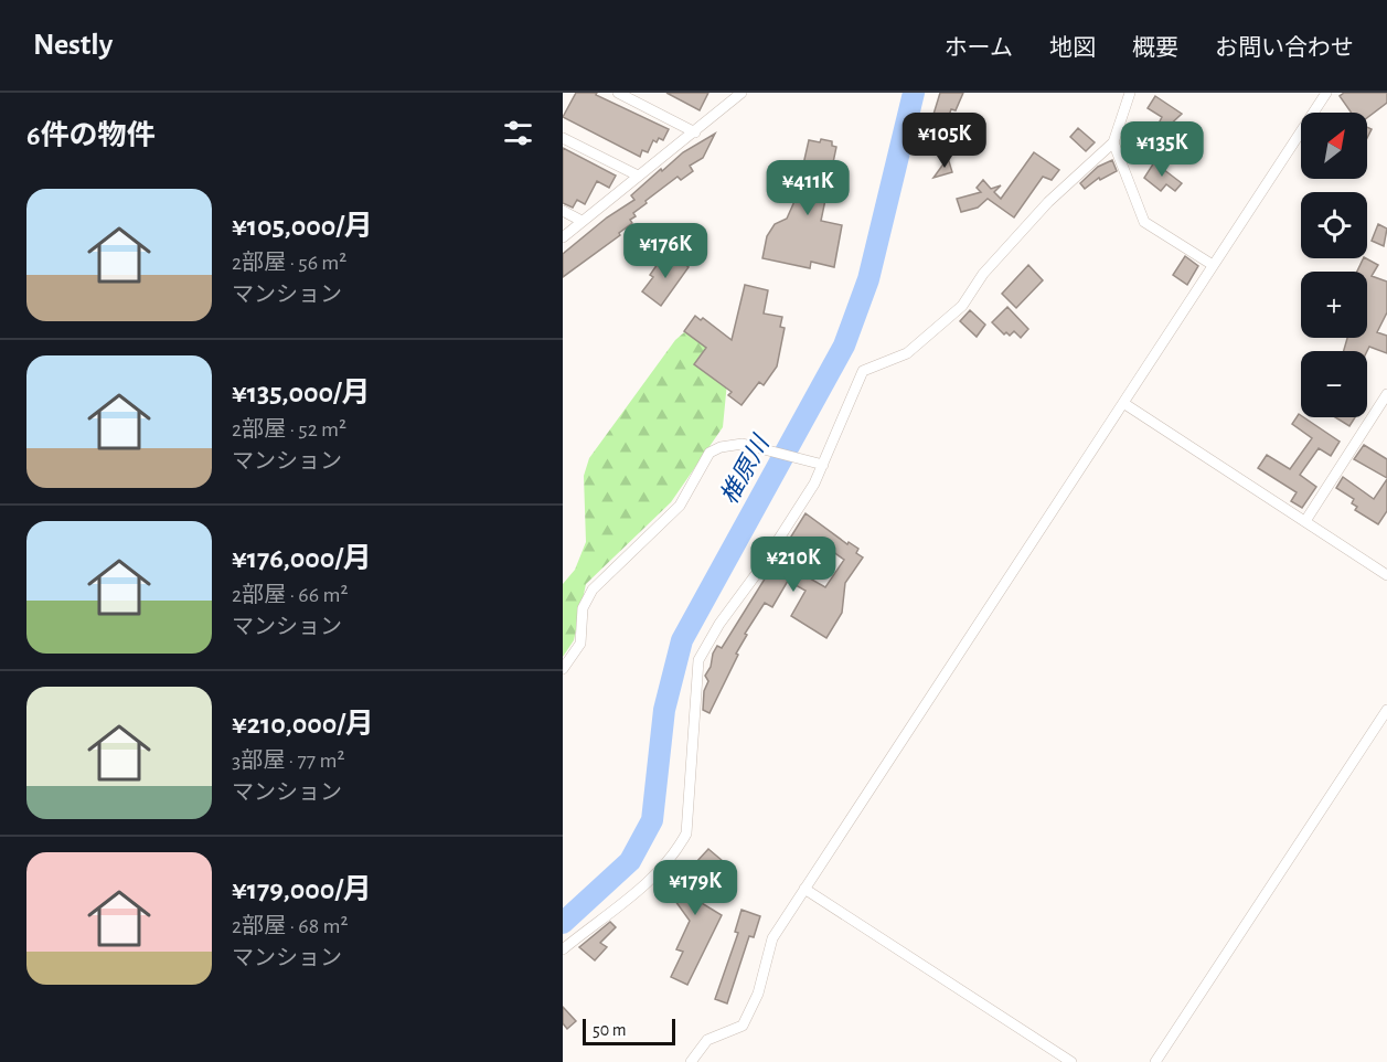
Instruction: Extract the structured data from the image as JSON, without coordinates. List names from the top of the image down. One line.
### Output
{"water":["椎原川"],"scale_bar":"50 m","north":"top right","page":{"header":"Nestly","nav":["ホーム","地図","概要","お問い合わせ"],"heading":"6件の物件","map_buttons":["+","−"],"price":["¥105K","¥135K","¥411K","¥176K","¥210K","¥179K"],"list":[{"name":"¥105,000/月","note":"2部屋 · 56 m² · マンション"},{"name":"¥135,000/月","note":"2部屋 · 52 m² · マンション"},{"name":"¥176,000/月","note":"2部屋 · 66 m² · マンション"},{"name":"¥210,000/月","note":"3部屋 · 77 m² · マンション"},{"name":"¥179,000/月","note":"2部屋 · 68 m² · マンション"}],"scale":"50 m"}}
